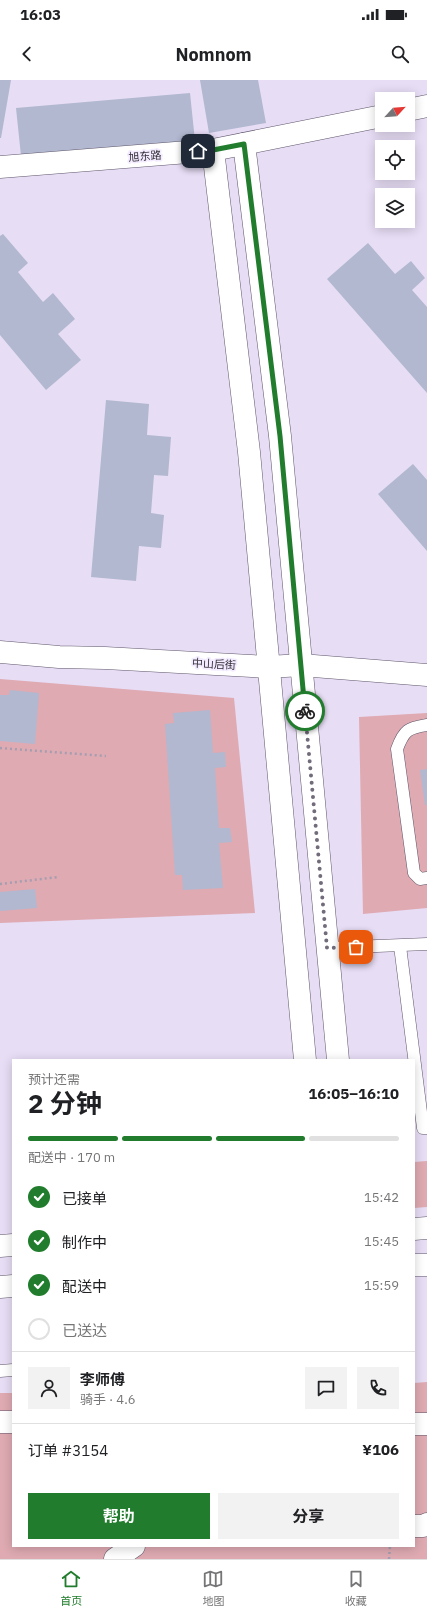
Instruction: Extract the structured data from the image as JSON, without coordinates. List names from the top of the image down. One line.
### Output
{"streets":{"street":["旭东路","中山后街"]},"north":"top right","page":{"status":"16:03","header":"Nomnom","heading":["2 分钟","预计还需","16:05–16:10"],"panel":["李师傅","骑手 · 4.6","订单 #3154","¥106"],"bar":"配送中 · 170 m","list":[["已接单","15:42"],["制作中","15:45"],["配送中","15:59"],"已送达"],"buttons":["帮助","分享"],"tabs":["首页","地图","收藏"]}}
